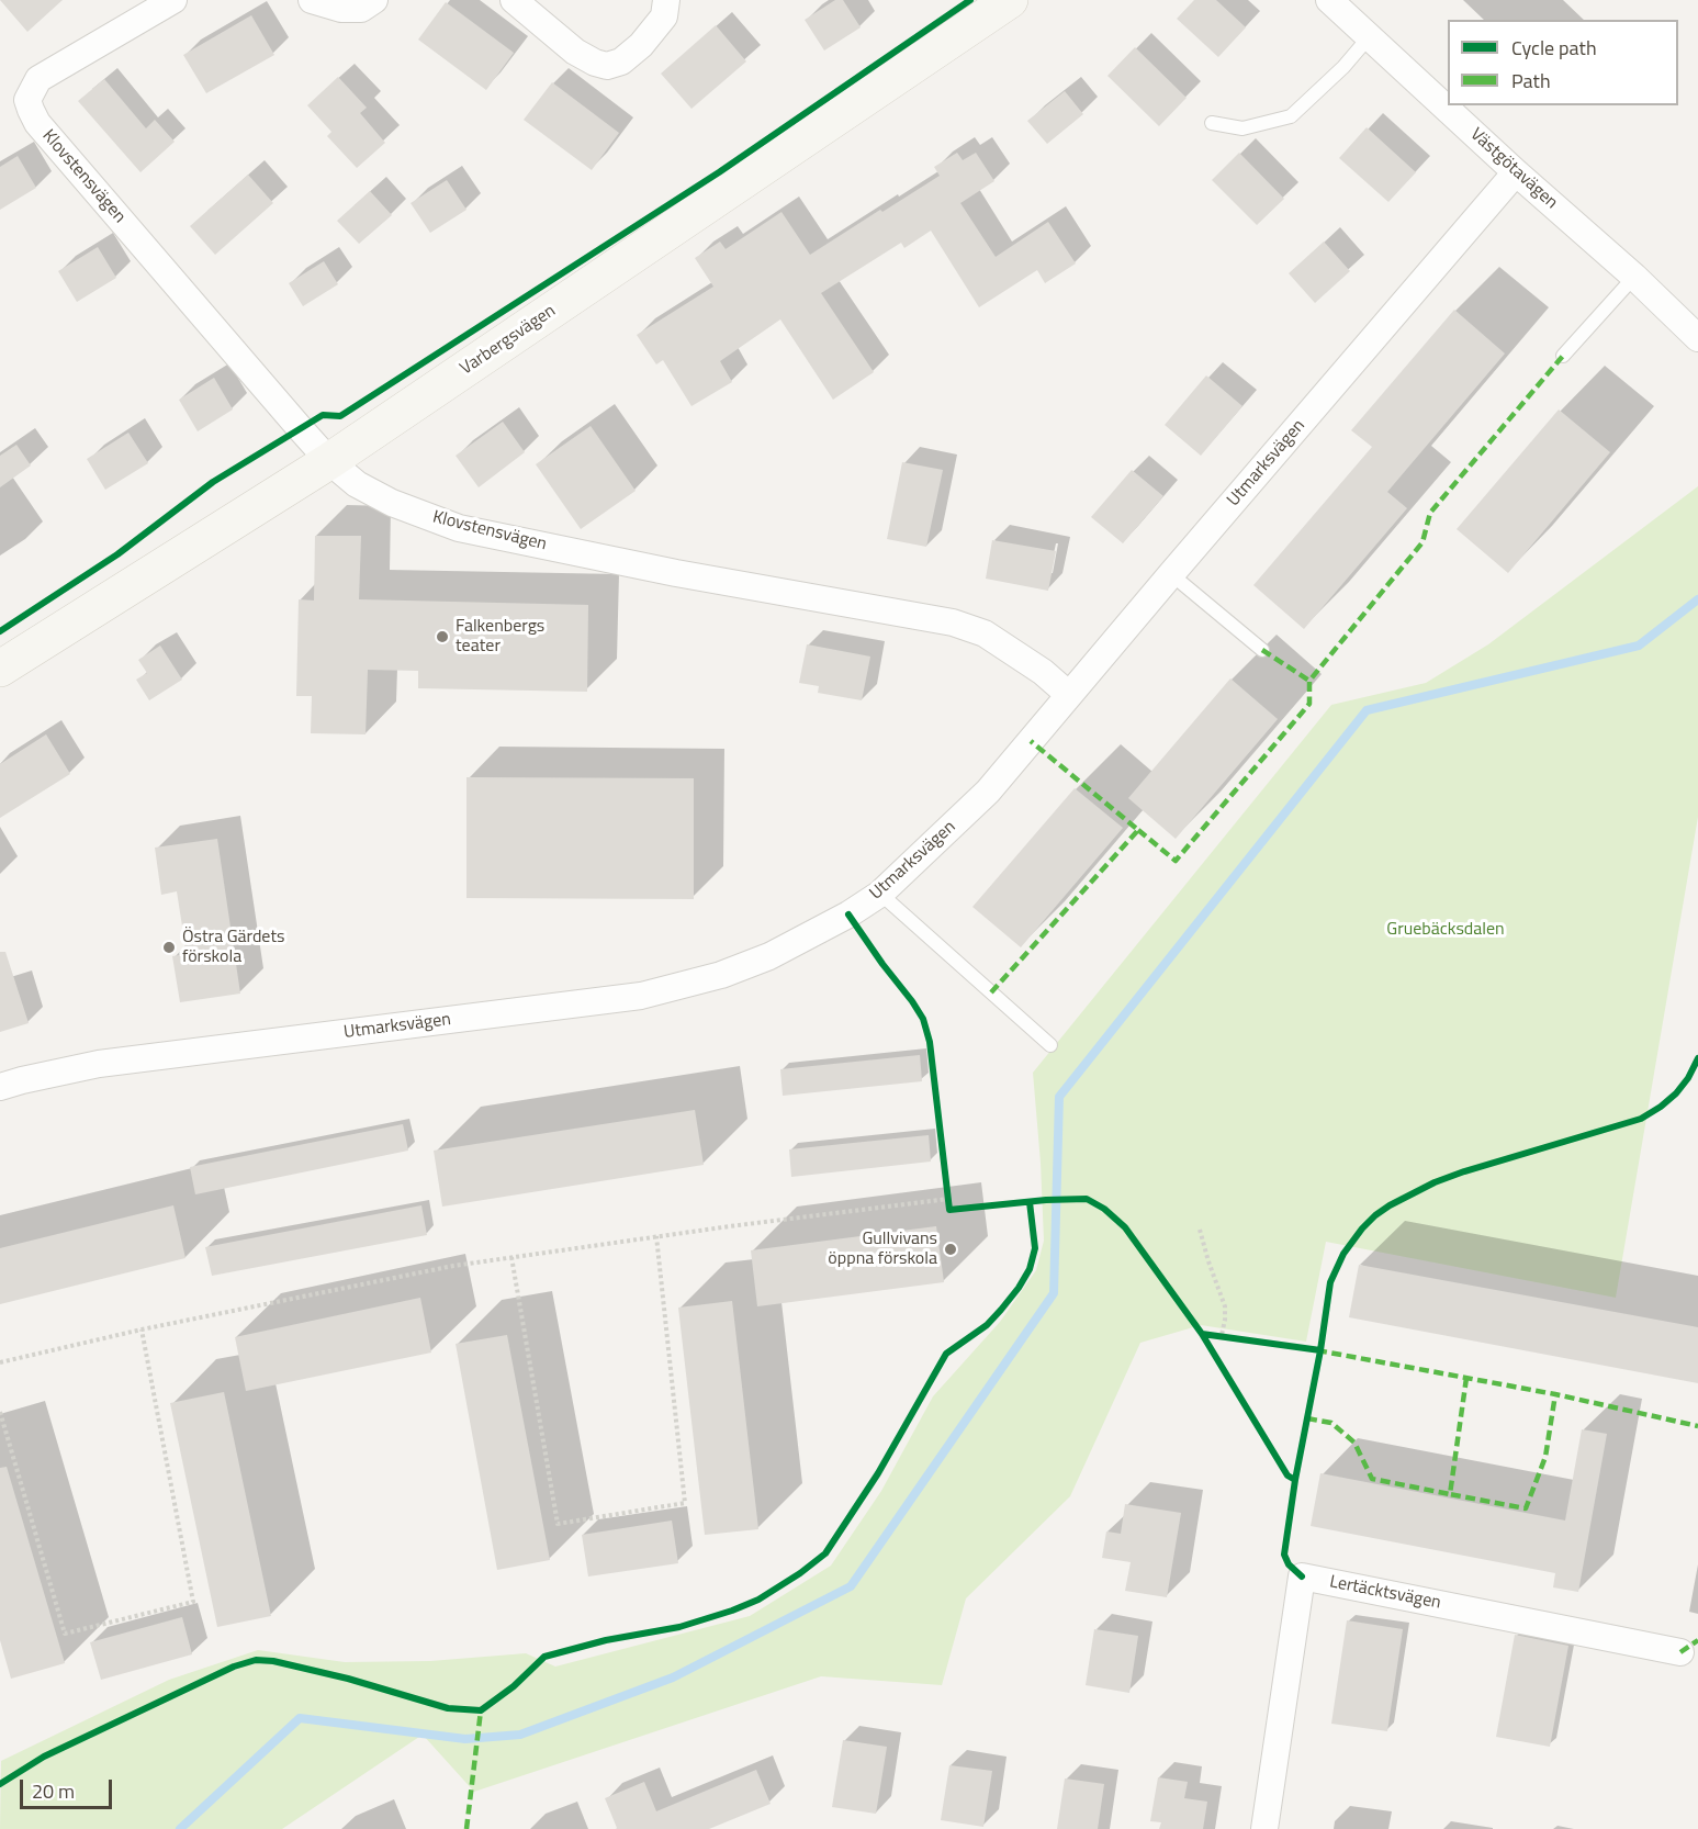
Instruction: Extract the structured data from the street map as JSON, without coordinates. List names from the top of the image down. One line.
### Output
{"streets":{"main road":["Varbergsvägen"],"street":["Västgötavägen","Klovstensvägen","Utmarksvägen","Lertäcktsvägen"]},"crossings":[["Västgötavägen","Utmarksvägen"],["Klovstensvägen","Varbergsvägen"],["Klovstensvägen","Utmarksvägen"]],"parks":["Gruebäcksdalen"],"places":["Falkenbergs teater","Östra Gärdets förskola","Gullvivans öppna förskola"],"legend":["Cycle path","Path"],"scale_bar":"20 m"}
